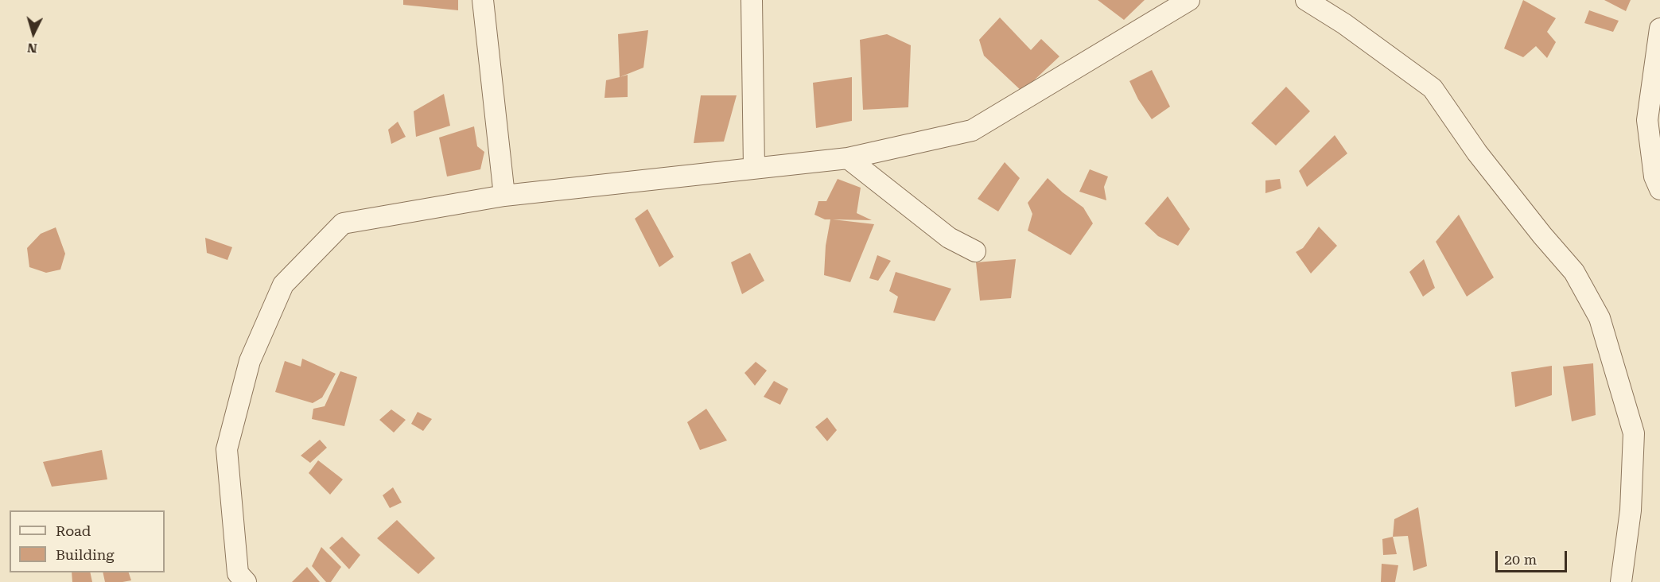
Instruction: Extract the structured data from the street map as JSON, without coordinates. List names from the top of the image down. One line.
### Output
{"legend":["Road","Building"],"scale_bar":"20 m","north":"bottom"}
